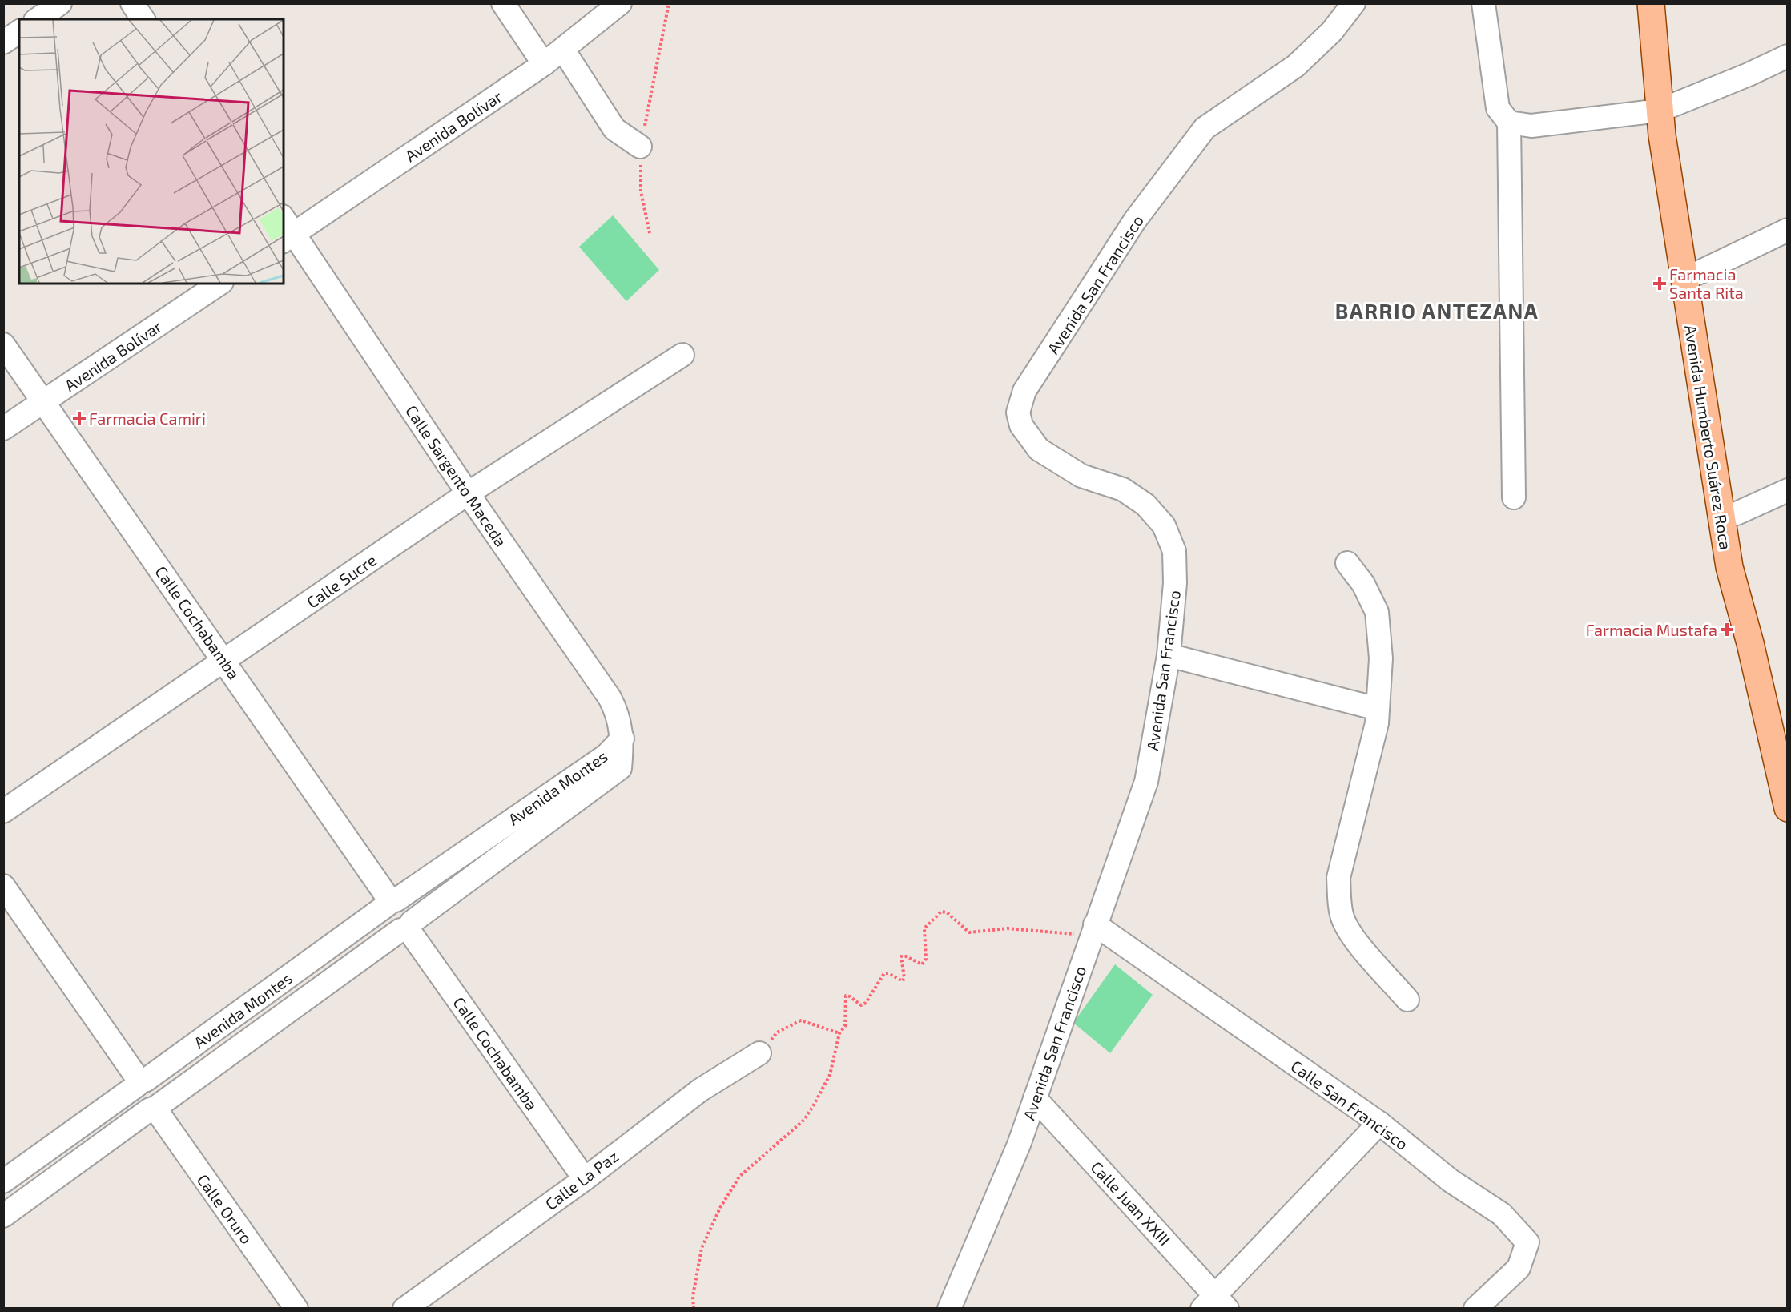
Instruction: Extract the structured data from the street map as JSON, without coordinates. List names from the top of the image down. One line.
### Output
{"streets":{"main road":["Avenida Humberto Suárez Roca"],"street":["Avenida Bolívar","Avenida San Francisco","Calle Sargento Maceda","Calle Sucre","Calle Cochabamba","Avenida Montes","Calle San Francisco","Calle La Paz","Calle Juan XXIII","Calle Oruro"]},"crossings":[["Avenida Bolívar","Calle Sargento Maceda"],["Avenida Bolívar","Calle Cochabamba"],["Avenida San Francisco","Calle San Francisco"],["Avenida San Francisco","Calle Juan XXIII"],["Calle Sargento Maceda","Calle Sucre"],["Calle Sargento Maceda","Avenida Montes"],["Calle Sucre","Calle Cochabamba"],["Calle Cochabamba","Avenida Montes"],["Calle Cochabamba","Calle La Paz"],["Avenida Montes","Calle Oruro"]],"districts":["BARRIO ANTEZANA"],"places":{"health":["Farmacia Santa Rita","Farmacia Camiri","Farmacia Mustafa"]}}
